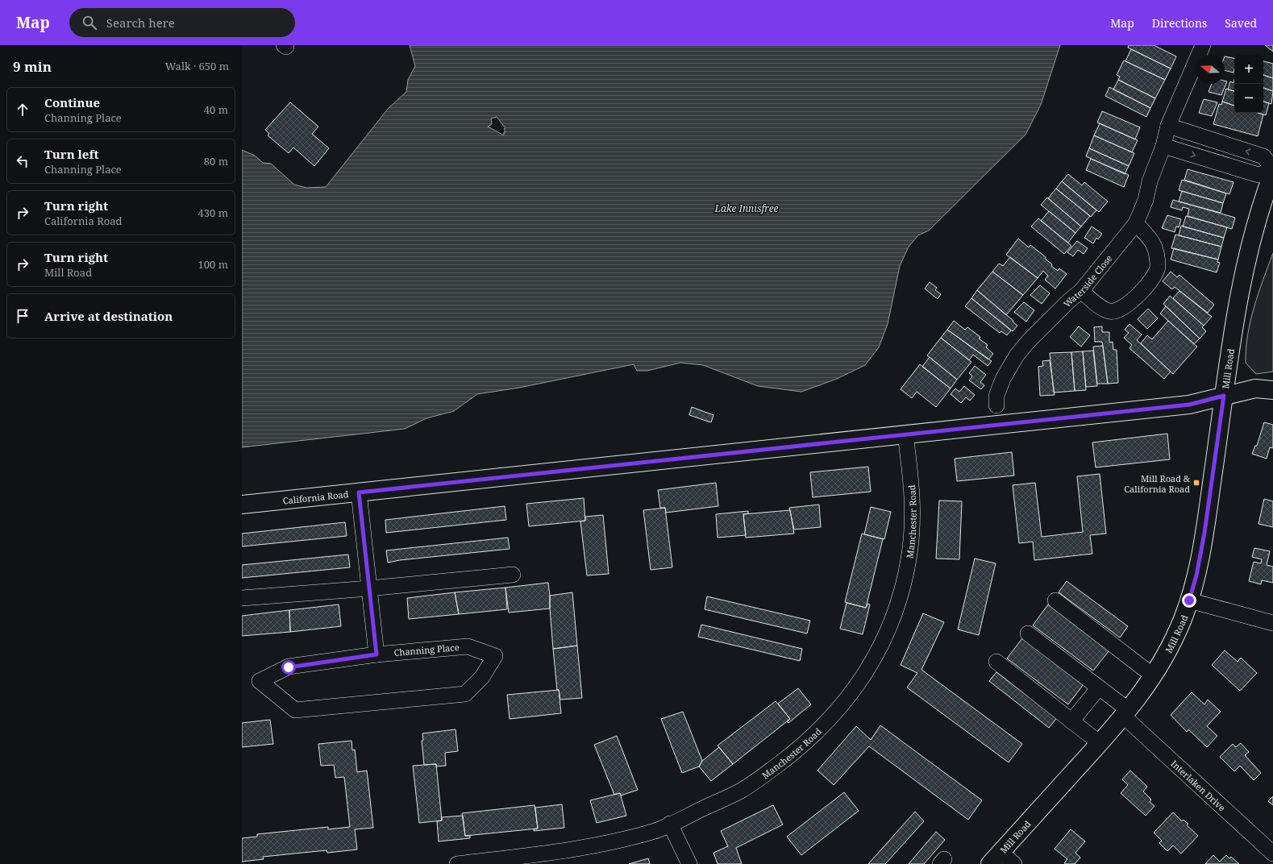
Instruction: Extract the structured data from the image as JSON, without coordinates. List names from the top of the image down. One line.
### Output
{"streets":{"main road":["Mill Road","California Road"],"street":["Waterside Close","Manchester Road","Channing Place","Interlaken Drive"]},"crossings":[["Mill Road","California Road"],["Mill Road","Interlaken Drive"],["California Road","Manchester Road"]],"water":["Lake Innisfree"],"places":{"transit":["Mill Road & California Road"]},"north":"left","page":{"header":"Map","search":"Search here","nav":["Map","Directions","Saved"],"heading":["9 min","Walk · 650 m"],"map_buttons":["+","−"],"list":[["Continue","Channing Place","40 m"],["Turn left","Channing Place","80 m"],["Turn right","California Road","430 m"],["Turn right","Mill Road","100 m"],"Arrive at destination"]}}
